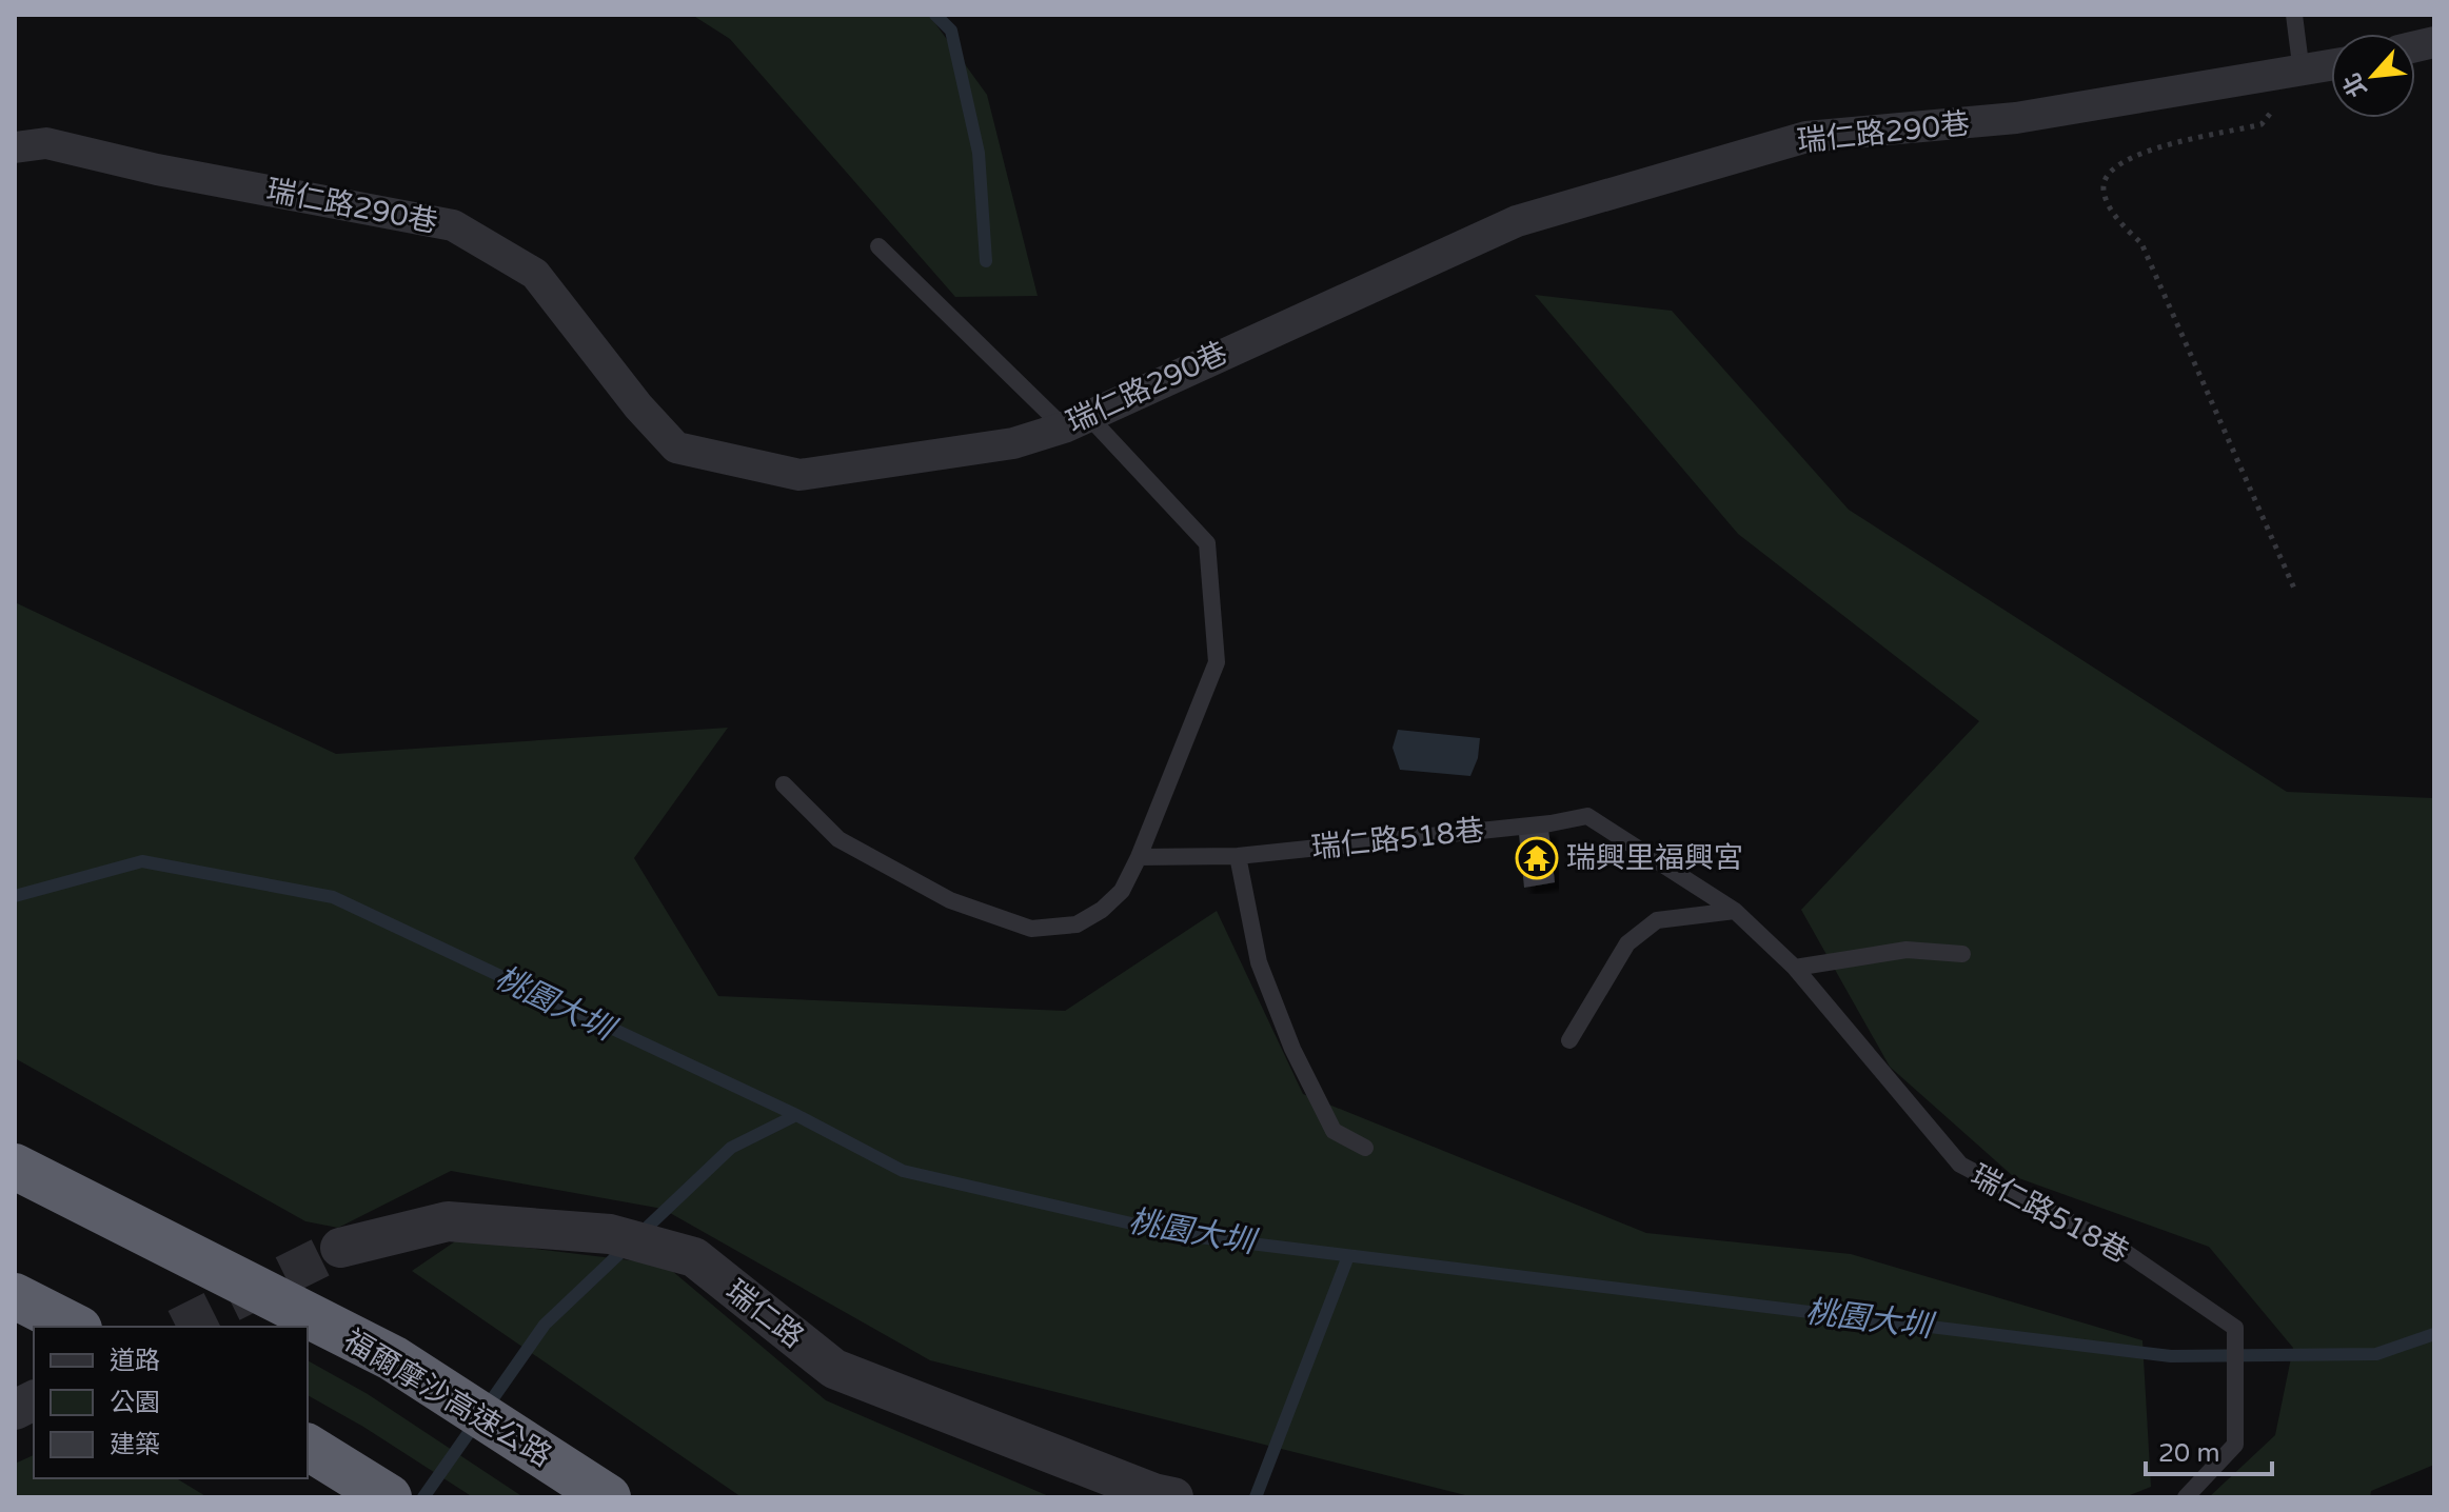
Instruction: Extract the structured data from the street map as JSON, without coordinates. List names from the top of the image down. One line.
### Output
{"streets":{"highway":["福爾摩沙高速公路"],"street":["瑞仁路290巷","瑞仁路"],"lane":["瑞仁路518巷"]},"water":["桃園大圳"],"places":{"temple":["瑞興里福興宮"]},"legend":["道路","公園","建築"],"scale_bar":"20 m","north":"bottom left"}
